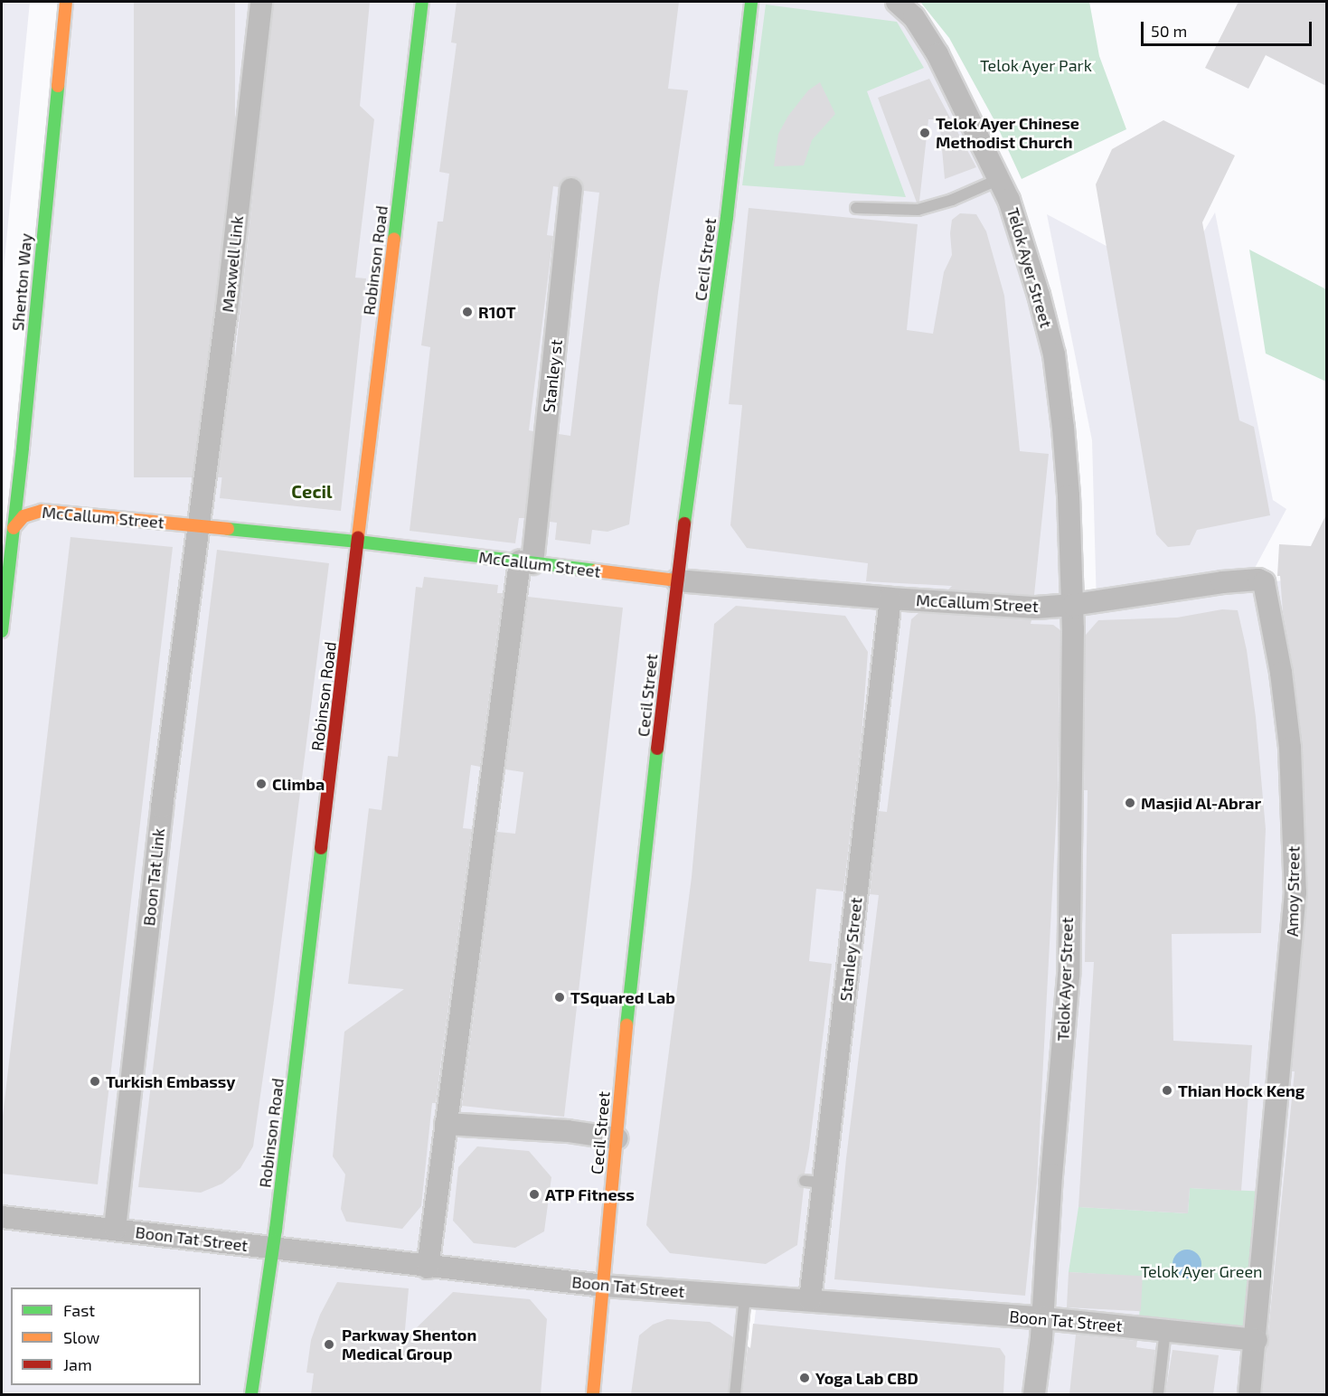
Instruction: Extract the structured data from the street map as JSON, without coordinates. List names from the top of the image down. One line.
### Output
{"streets":{"main road":["Cecil Street","Robinson Road","Shenton Way","McCallum Street"],"street":["Maxwell Link","Telok Ayer Street","Stanley st","Boon Tat Link","Amoy Street","Stanley Street","Boon Tat Street"]},"crossings":[["Cecil Street","McCallum Street"],["Cecil Street","Boon Tat Street"],["Robinson Road","McCallum Street"],["Robinson Road","Boon Tat Street"],["Maxwell Link","McCallum Street"],["Maxwell Link","Boon Tat Link"],["Telok Ayer Street","McCallum Street"],["Telok Ayer Street","Amoy Street"],["Telok Ayer Street","Boon Tat Street"],["Shenton Way","McCallum Street"],["Stanley st","McCallum Street"],["Stanley st","Boon Tat Street"],["McCallum Street","Boon Tat Link"],["McCallum Street","Amoy Street"],["McCallum Street","Stanley Street"],["Boon Tat Link","Boon Tat Street"],["Amoy Street","Boon Tat Street"],["Stanley Street","Boon Tat Street"]],"districts":["Cecil"],"parks":["Telok Ayer Park","Telok Ayer Green"],"places":["Telok Ayer Chinese Methodist Church","R10T","Climba","Masjid Al-Abrar","TSquared Lab","Turkish Embassy","Thian Hock Keng","ATP Fitness","Parkway Shenton Medical Group","Yoga Lab CBD"],"legend":["Fast","Slow","Jam"],"scale_bar":"50 m"}
